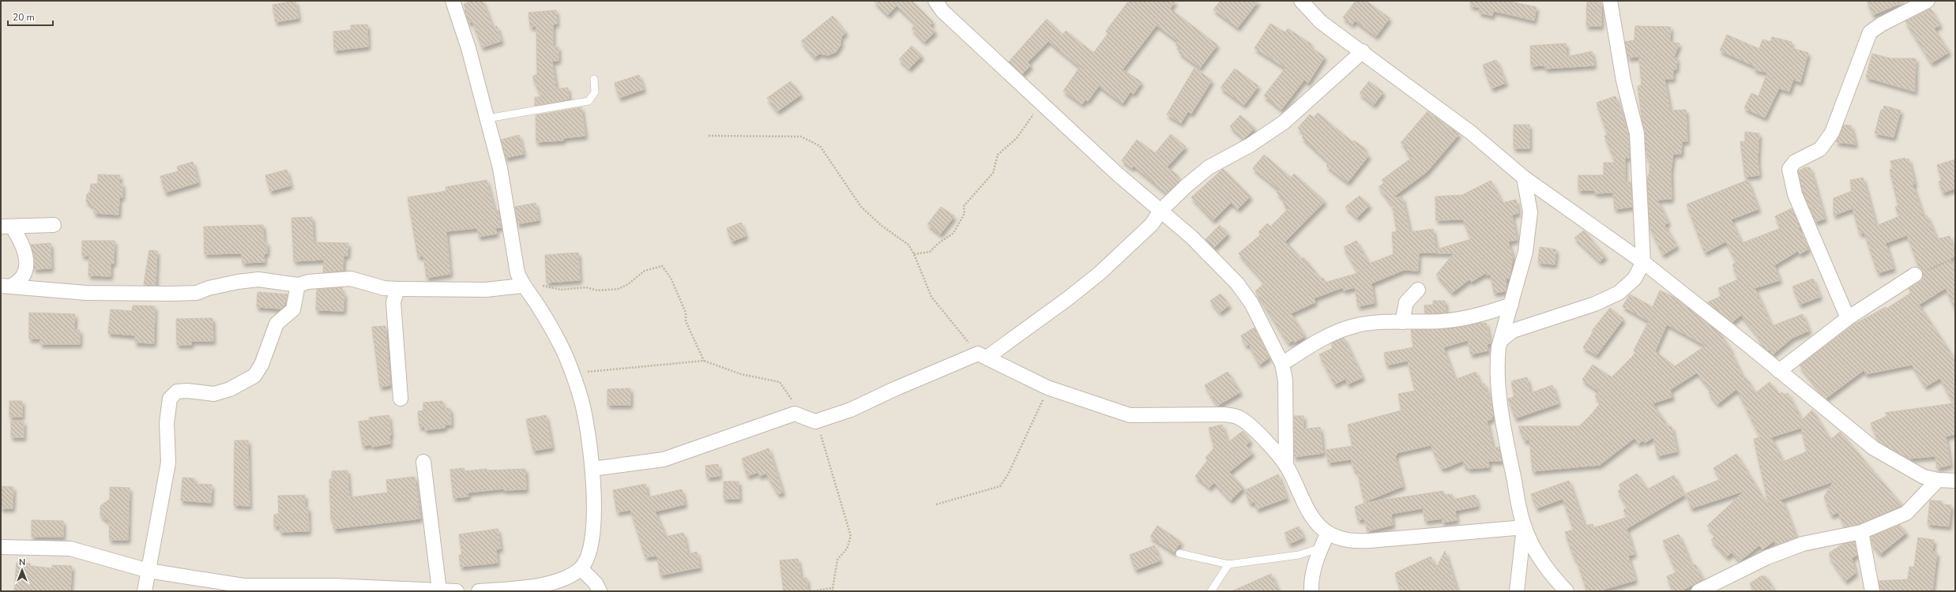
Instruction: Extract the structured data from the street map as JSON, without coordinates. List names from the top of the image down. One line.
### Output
{"scale_bar":"20 m","north":"top"}
